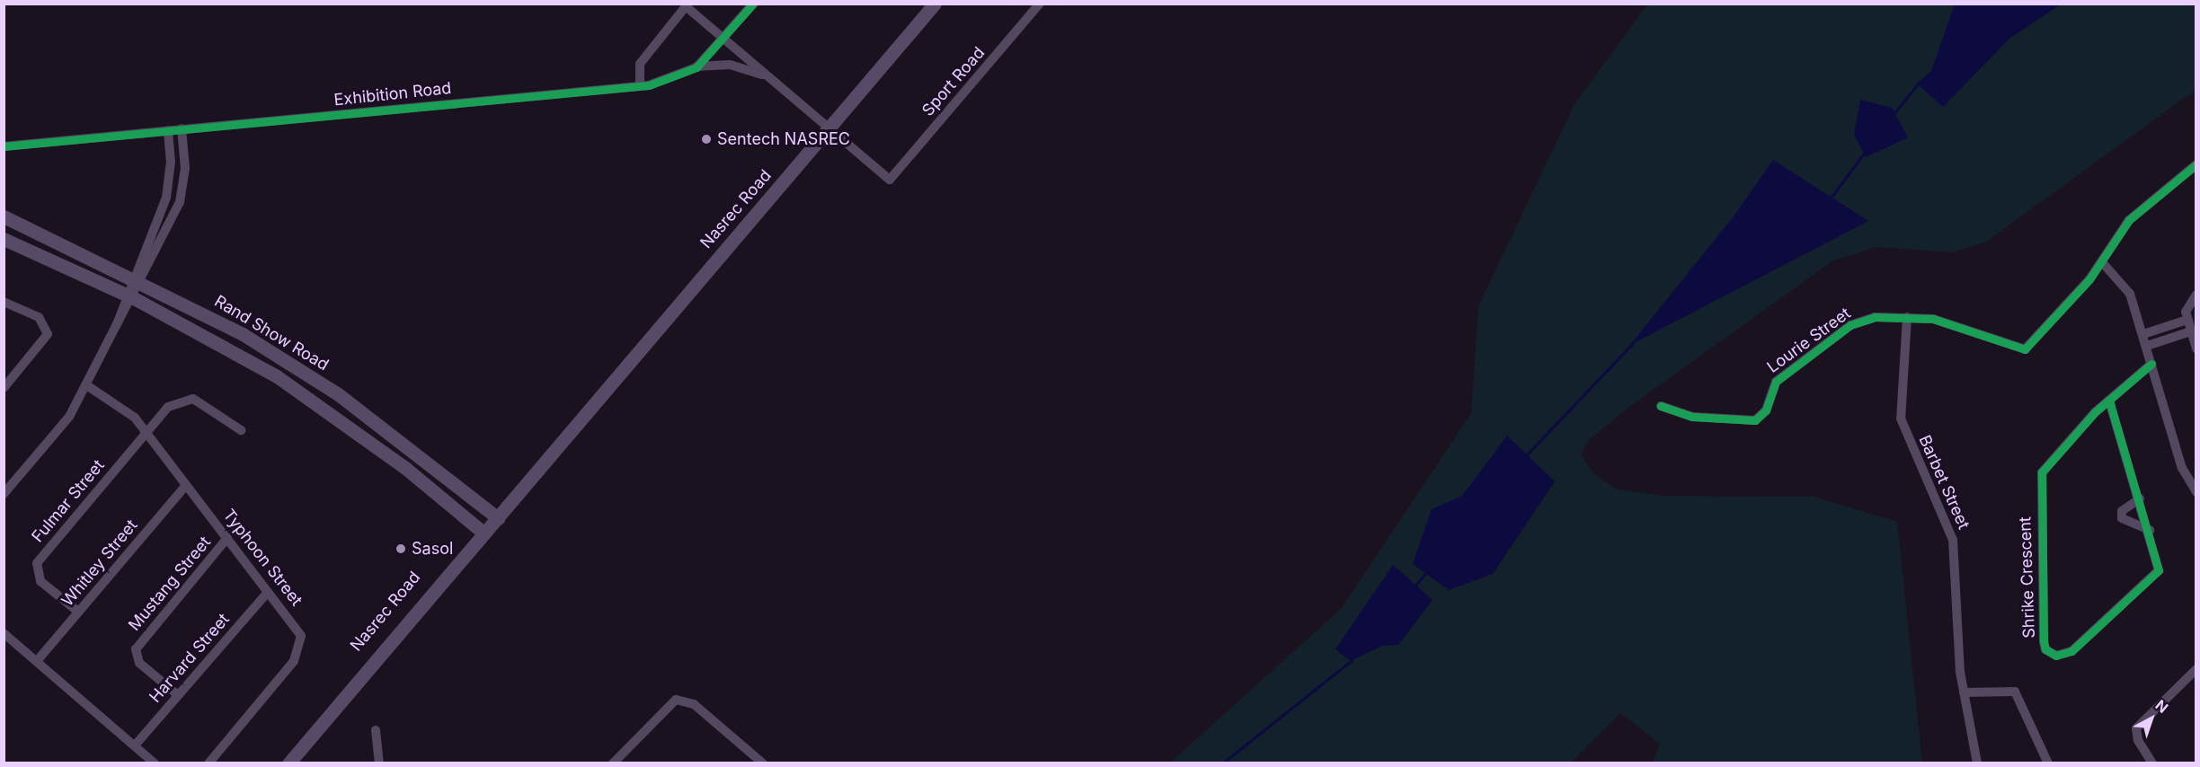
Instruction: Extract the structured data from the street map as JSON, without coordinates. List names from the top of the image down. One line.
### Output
{"streets":{"main road":["Nasrec Road","Rand Show Road"],"street":["Sport Road","Exhibition Road","Lourie Street","Barbet Street","Fulmar Street","Typhoon Street","Whitley Street","Shrike Crescent","Mustang Street","Harvard Street"]},"crossings":[["Sport Road","Nasrec Road"],["Nasrec Road","Rand Show Road"],["Lourie Street","Barbet Street"],["Fulmar Street","Typhoon Street"],["Fulmar Street","Whitley Street"],["Typhoon Street","Whitley Street"],["Typhoon Street","Mustang Street"],["Typhoon Street","Harvard Street"],["Mustang Street","Harvard Street"]],"places":["Sentech NASREC","Sasol"],"north":"top right"}
